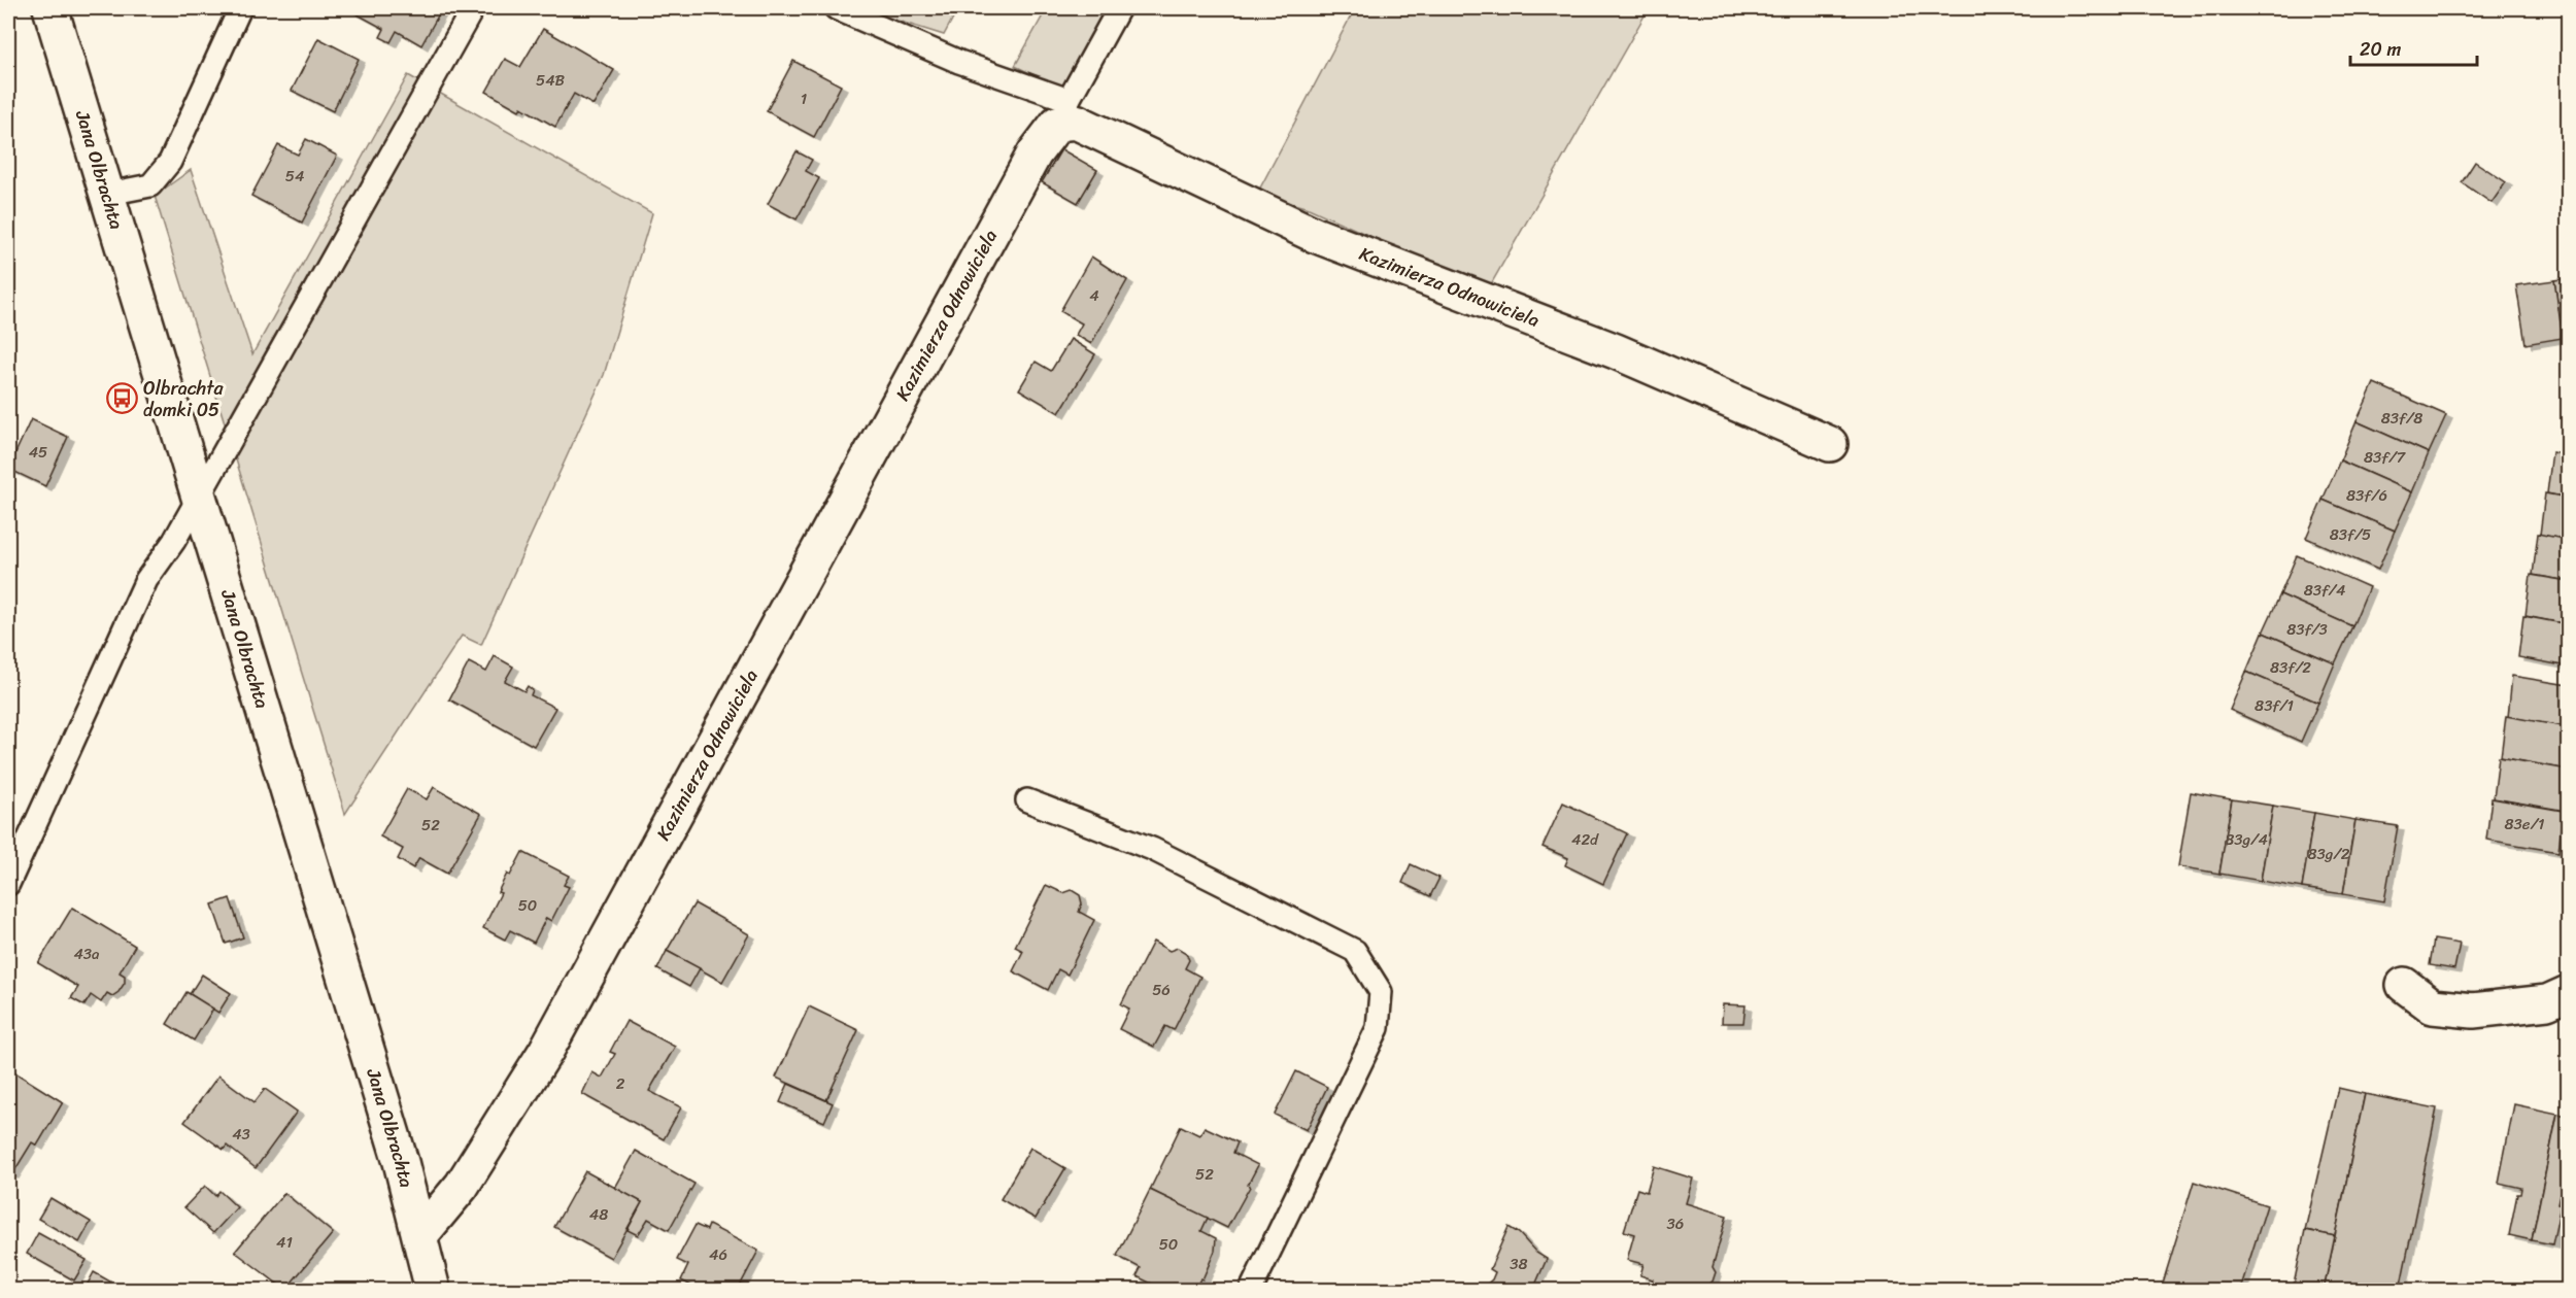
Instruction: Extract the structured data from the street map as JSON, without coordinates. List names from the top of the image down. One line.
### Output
{"streets":{"street":["Jana Olbrachta","Kazimierza Odnowiciela"]},"crossings":[["Jana Olbrachta","Kazimierza Odnowiciela"]],"places":{"bus stop":["Olbrachta domki 05"]},"house_numbers":["54B","1","54","4","83f/8","45","83f/7","83f/6","83f/5","83f/4","83f/3","83f/2","83f/1","83e/1","52","42d","83g/4","83g/2","50","43a","56","2","43","52","48","36","41","50","46","38"],"scale_bar":"20 m"}
